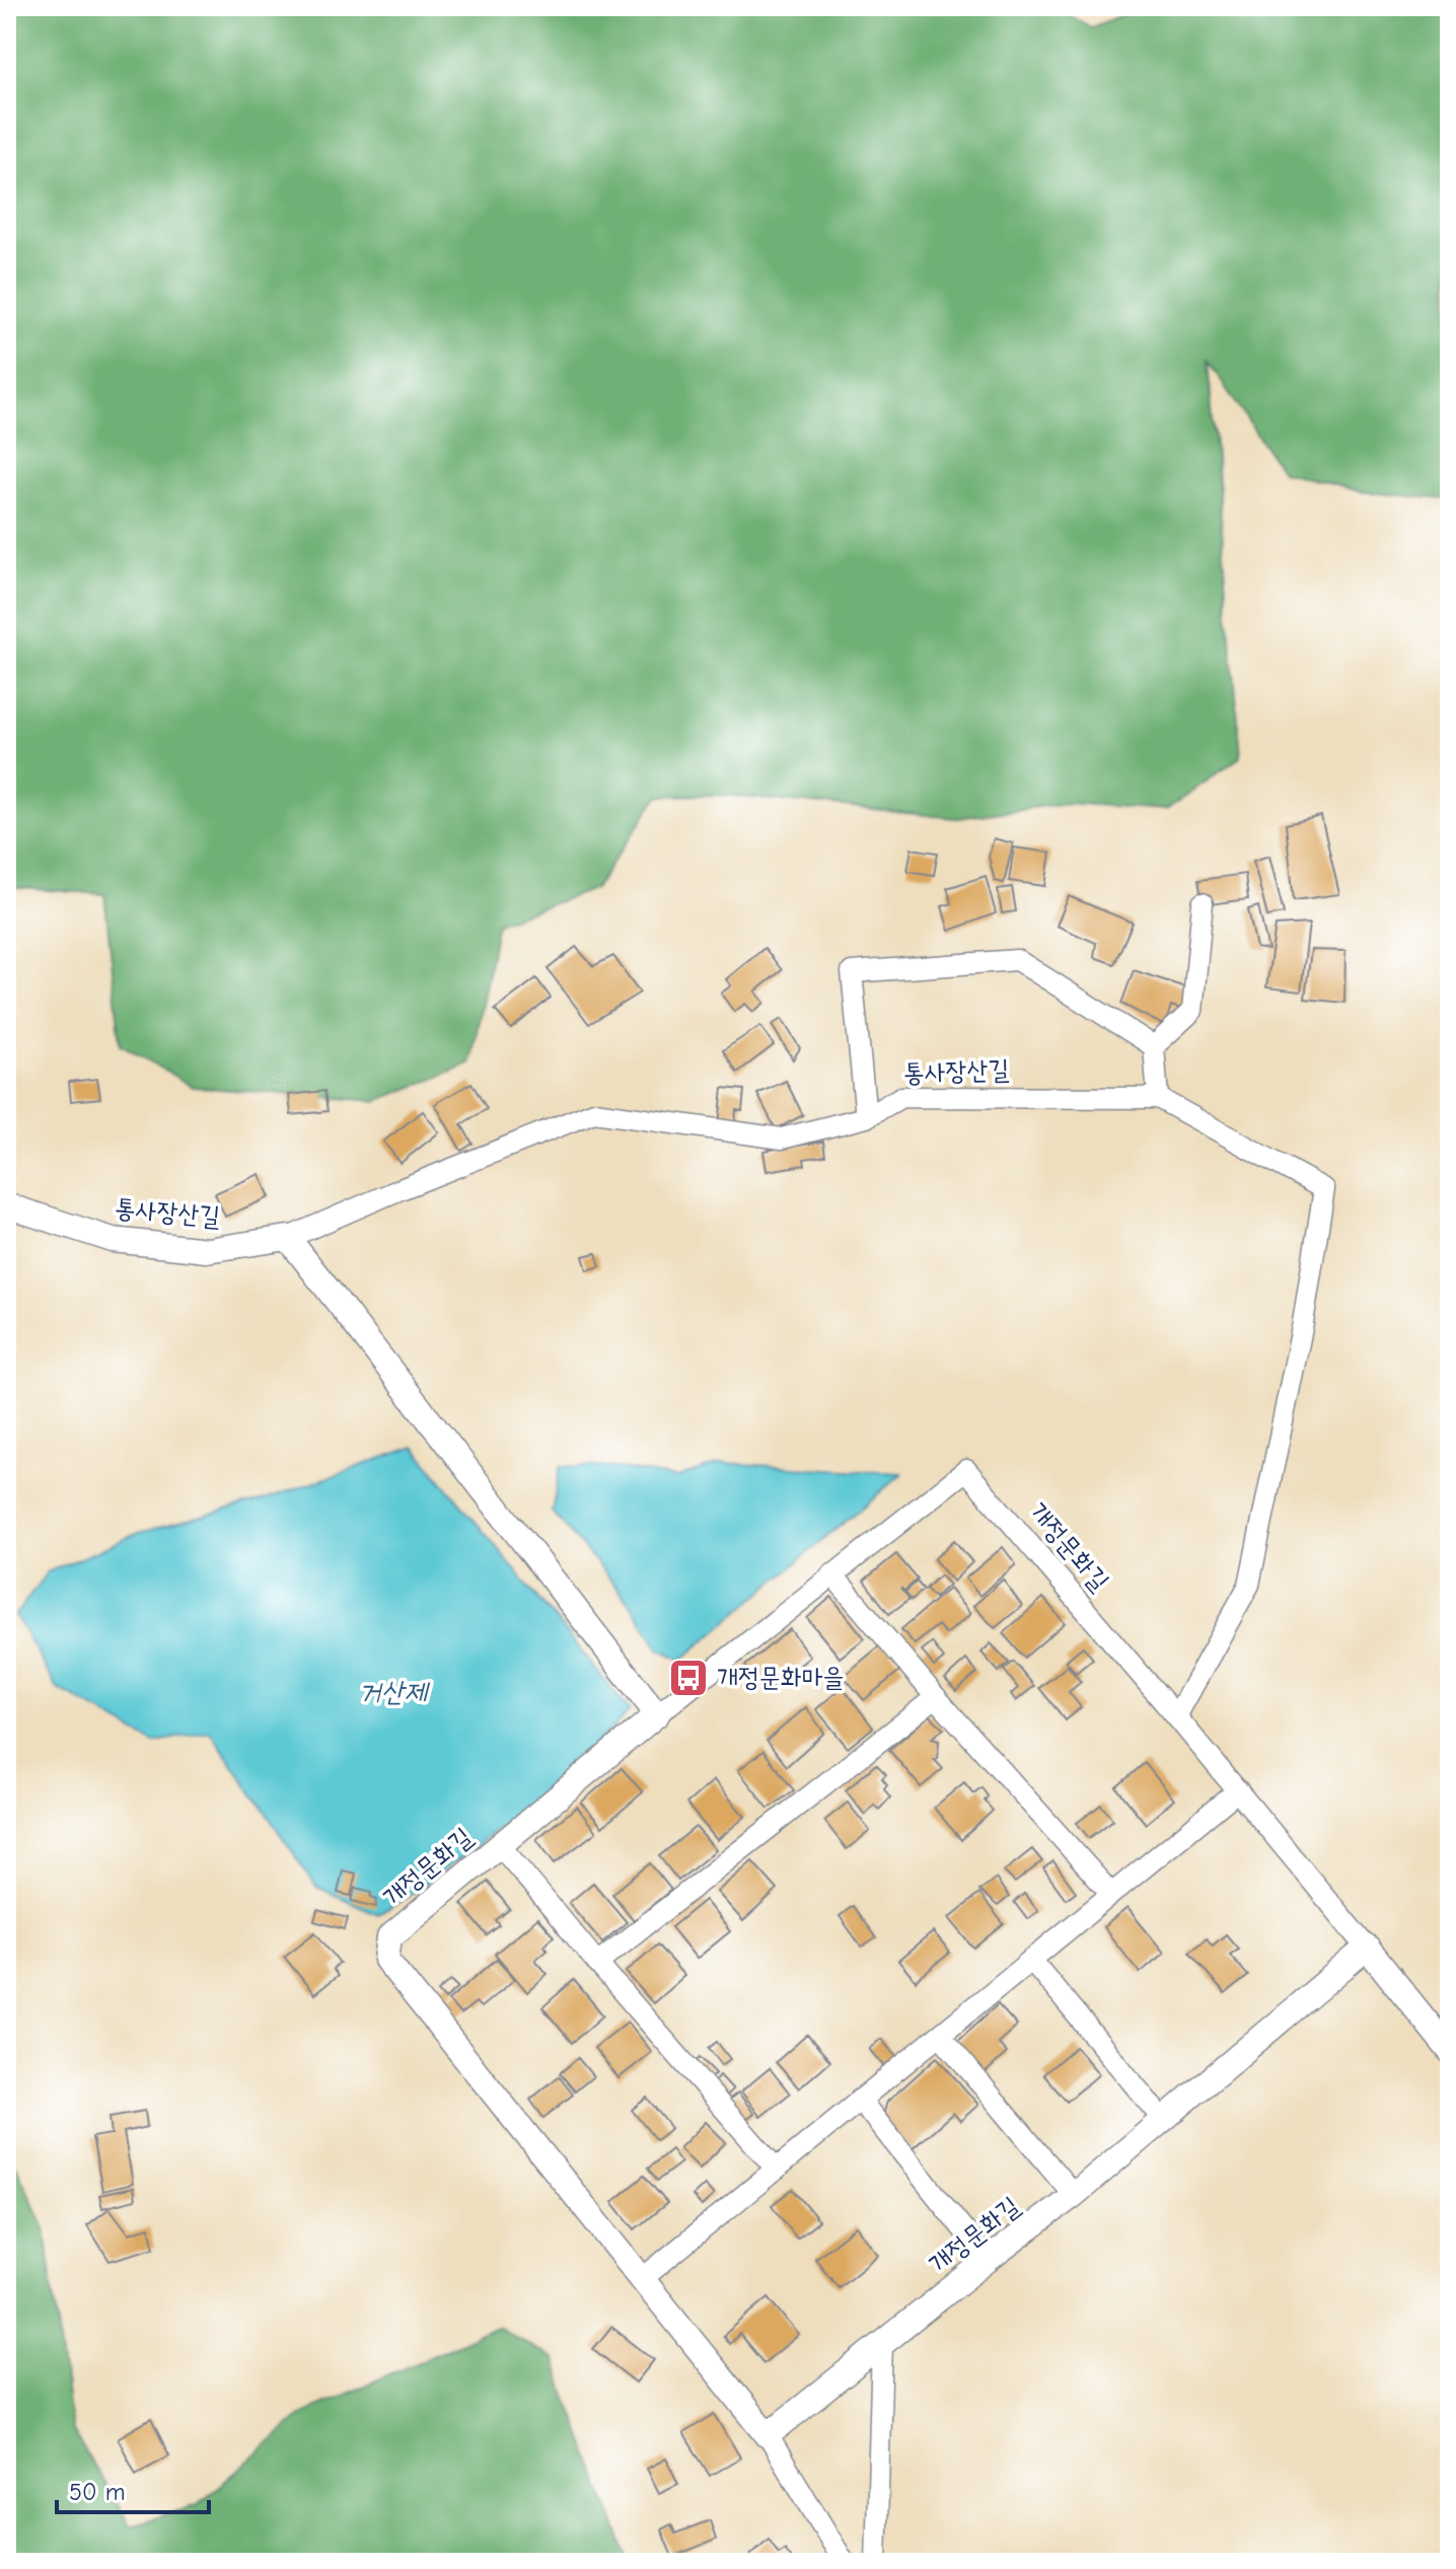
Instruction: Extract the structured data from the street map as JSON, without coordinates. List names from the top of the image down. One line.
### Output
{"streets":{"street":["통사장산길","개정문화길"]},"crossings":[["통사장산길","개정문화길"]],"water":["거산제"],"places":{"bus stop":["개정문화마을"]},"scale_bar":"50 m"}
